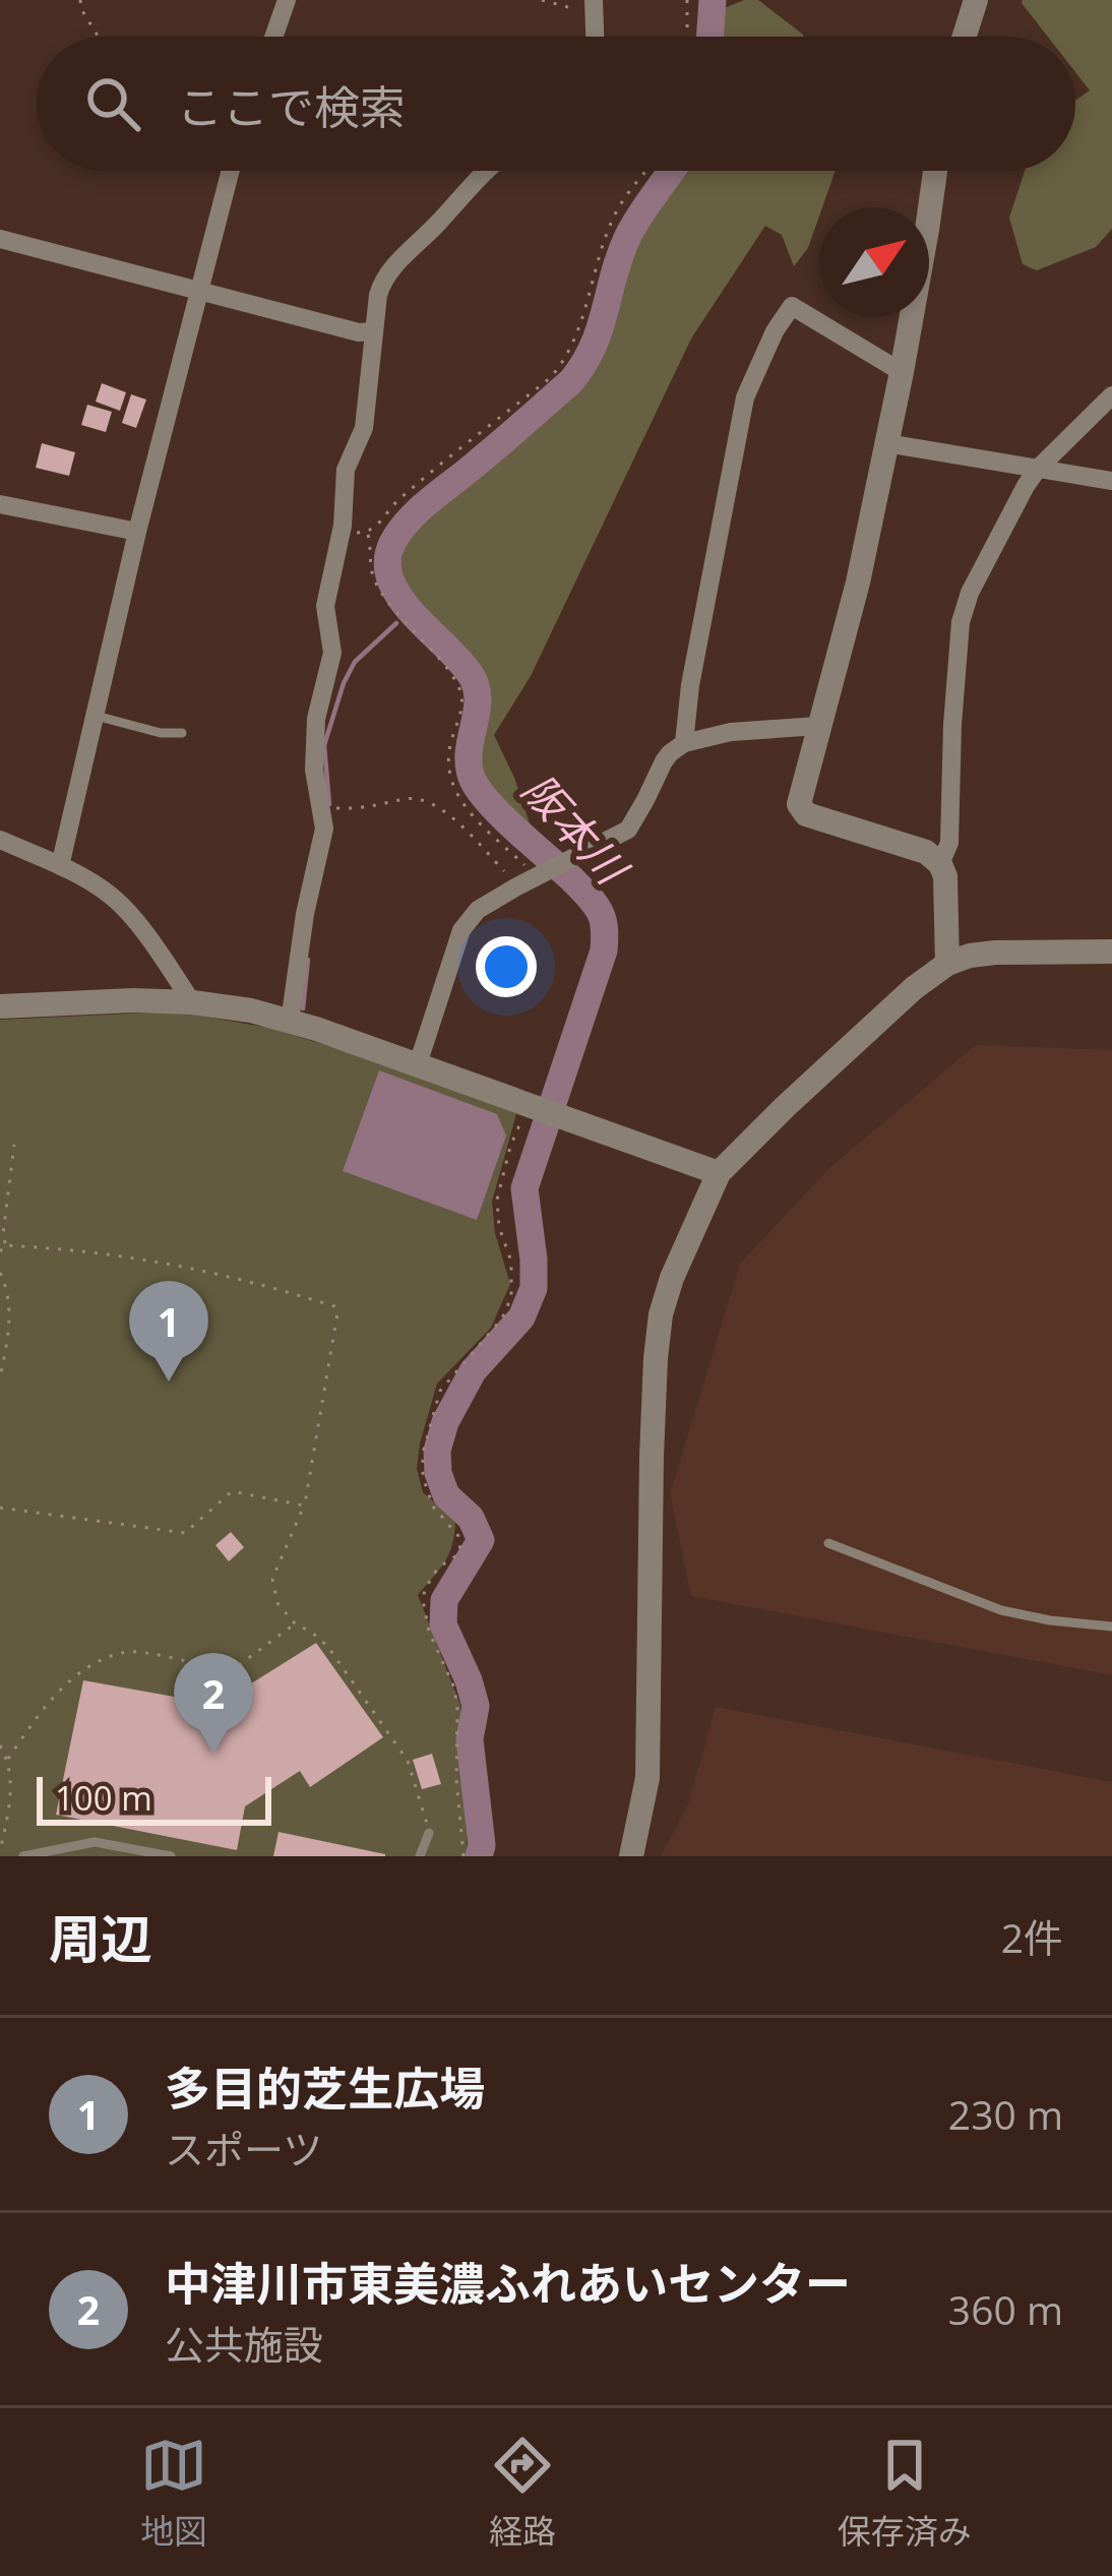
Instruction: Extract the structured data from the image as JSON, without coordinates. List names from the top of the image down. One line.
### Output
{"water":["阪本川"],"scale_bar":"100 m","north":"top right","page":{"search":"ここで検索","pins":["1","2"],"scale":"100 m","heading":["周辺","2件"],"list":[{"mark":"1","name":"多目的芝生広場","note":"スポーツ","value":"230 m"},{"mark":"2","name":"中津川市東美濃ふれあいセンター","note":"公共施設","value":"360 m"}],"nav":["地図","経路","保存済み"]}}
